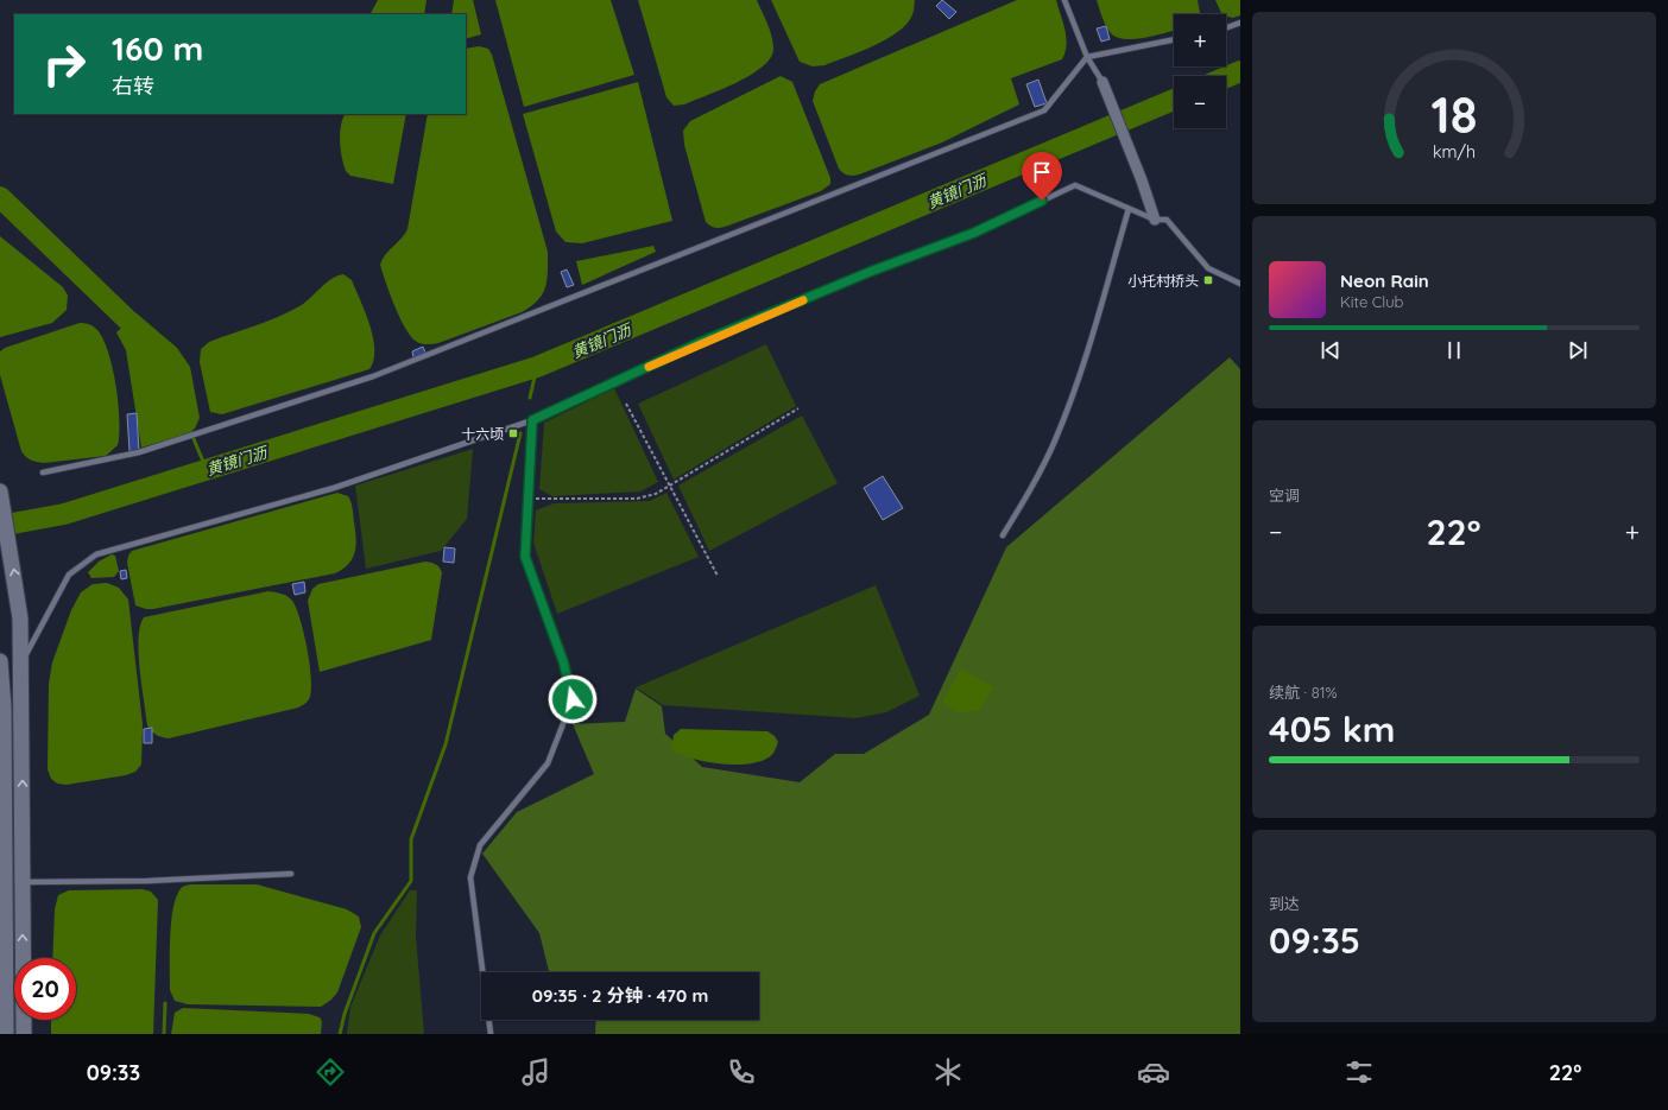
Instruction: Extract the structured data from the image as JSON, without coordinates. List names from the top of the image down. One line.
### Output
{"water":["黄镜门沥"],"places":{"transit":["小托村桥头","十六顷"]},"page":{"map_buttons":["+","−"],"turn":["160 m","右转"],"song":["Neon Rain","Kite Club"],"tile":["空调",["续航 · 81%","405 km"],["到达","09:35"]],"heat":["−","22°","+"],"limit":"20","trip":"09:35 · 2 分钟 · 470 m","tabs":["09:33","22°"],"gauge":["18","km/h"]}}
